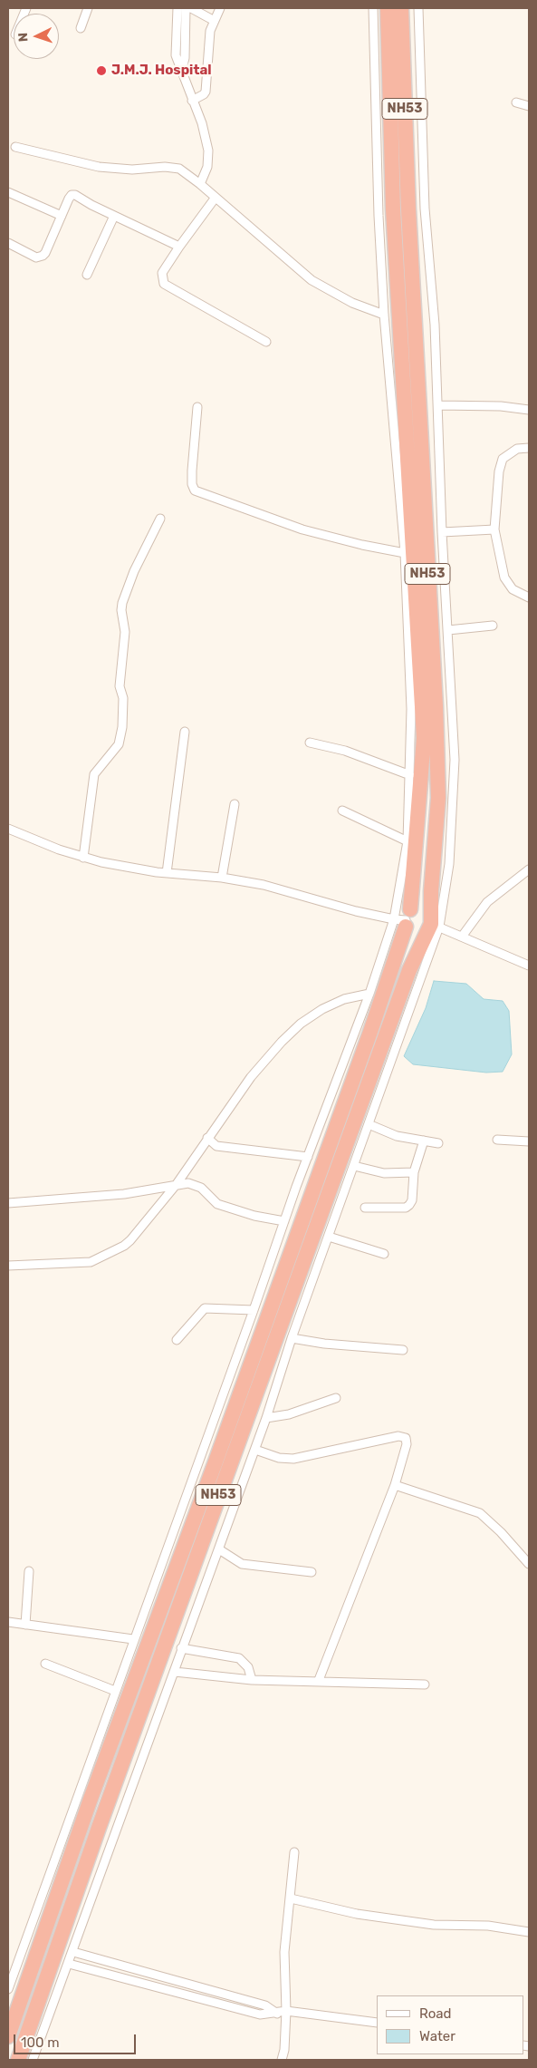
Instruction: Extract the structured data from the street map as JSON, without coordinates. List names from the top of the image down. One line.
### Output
{"streets":{"highway":["NH53"]},"places":["J.M.J. Hospital"],"legend":["Road","Water"],"scale_bar":"100 m","north":"left"}
